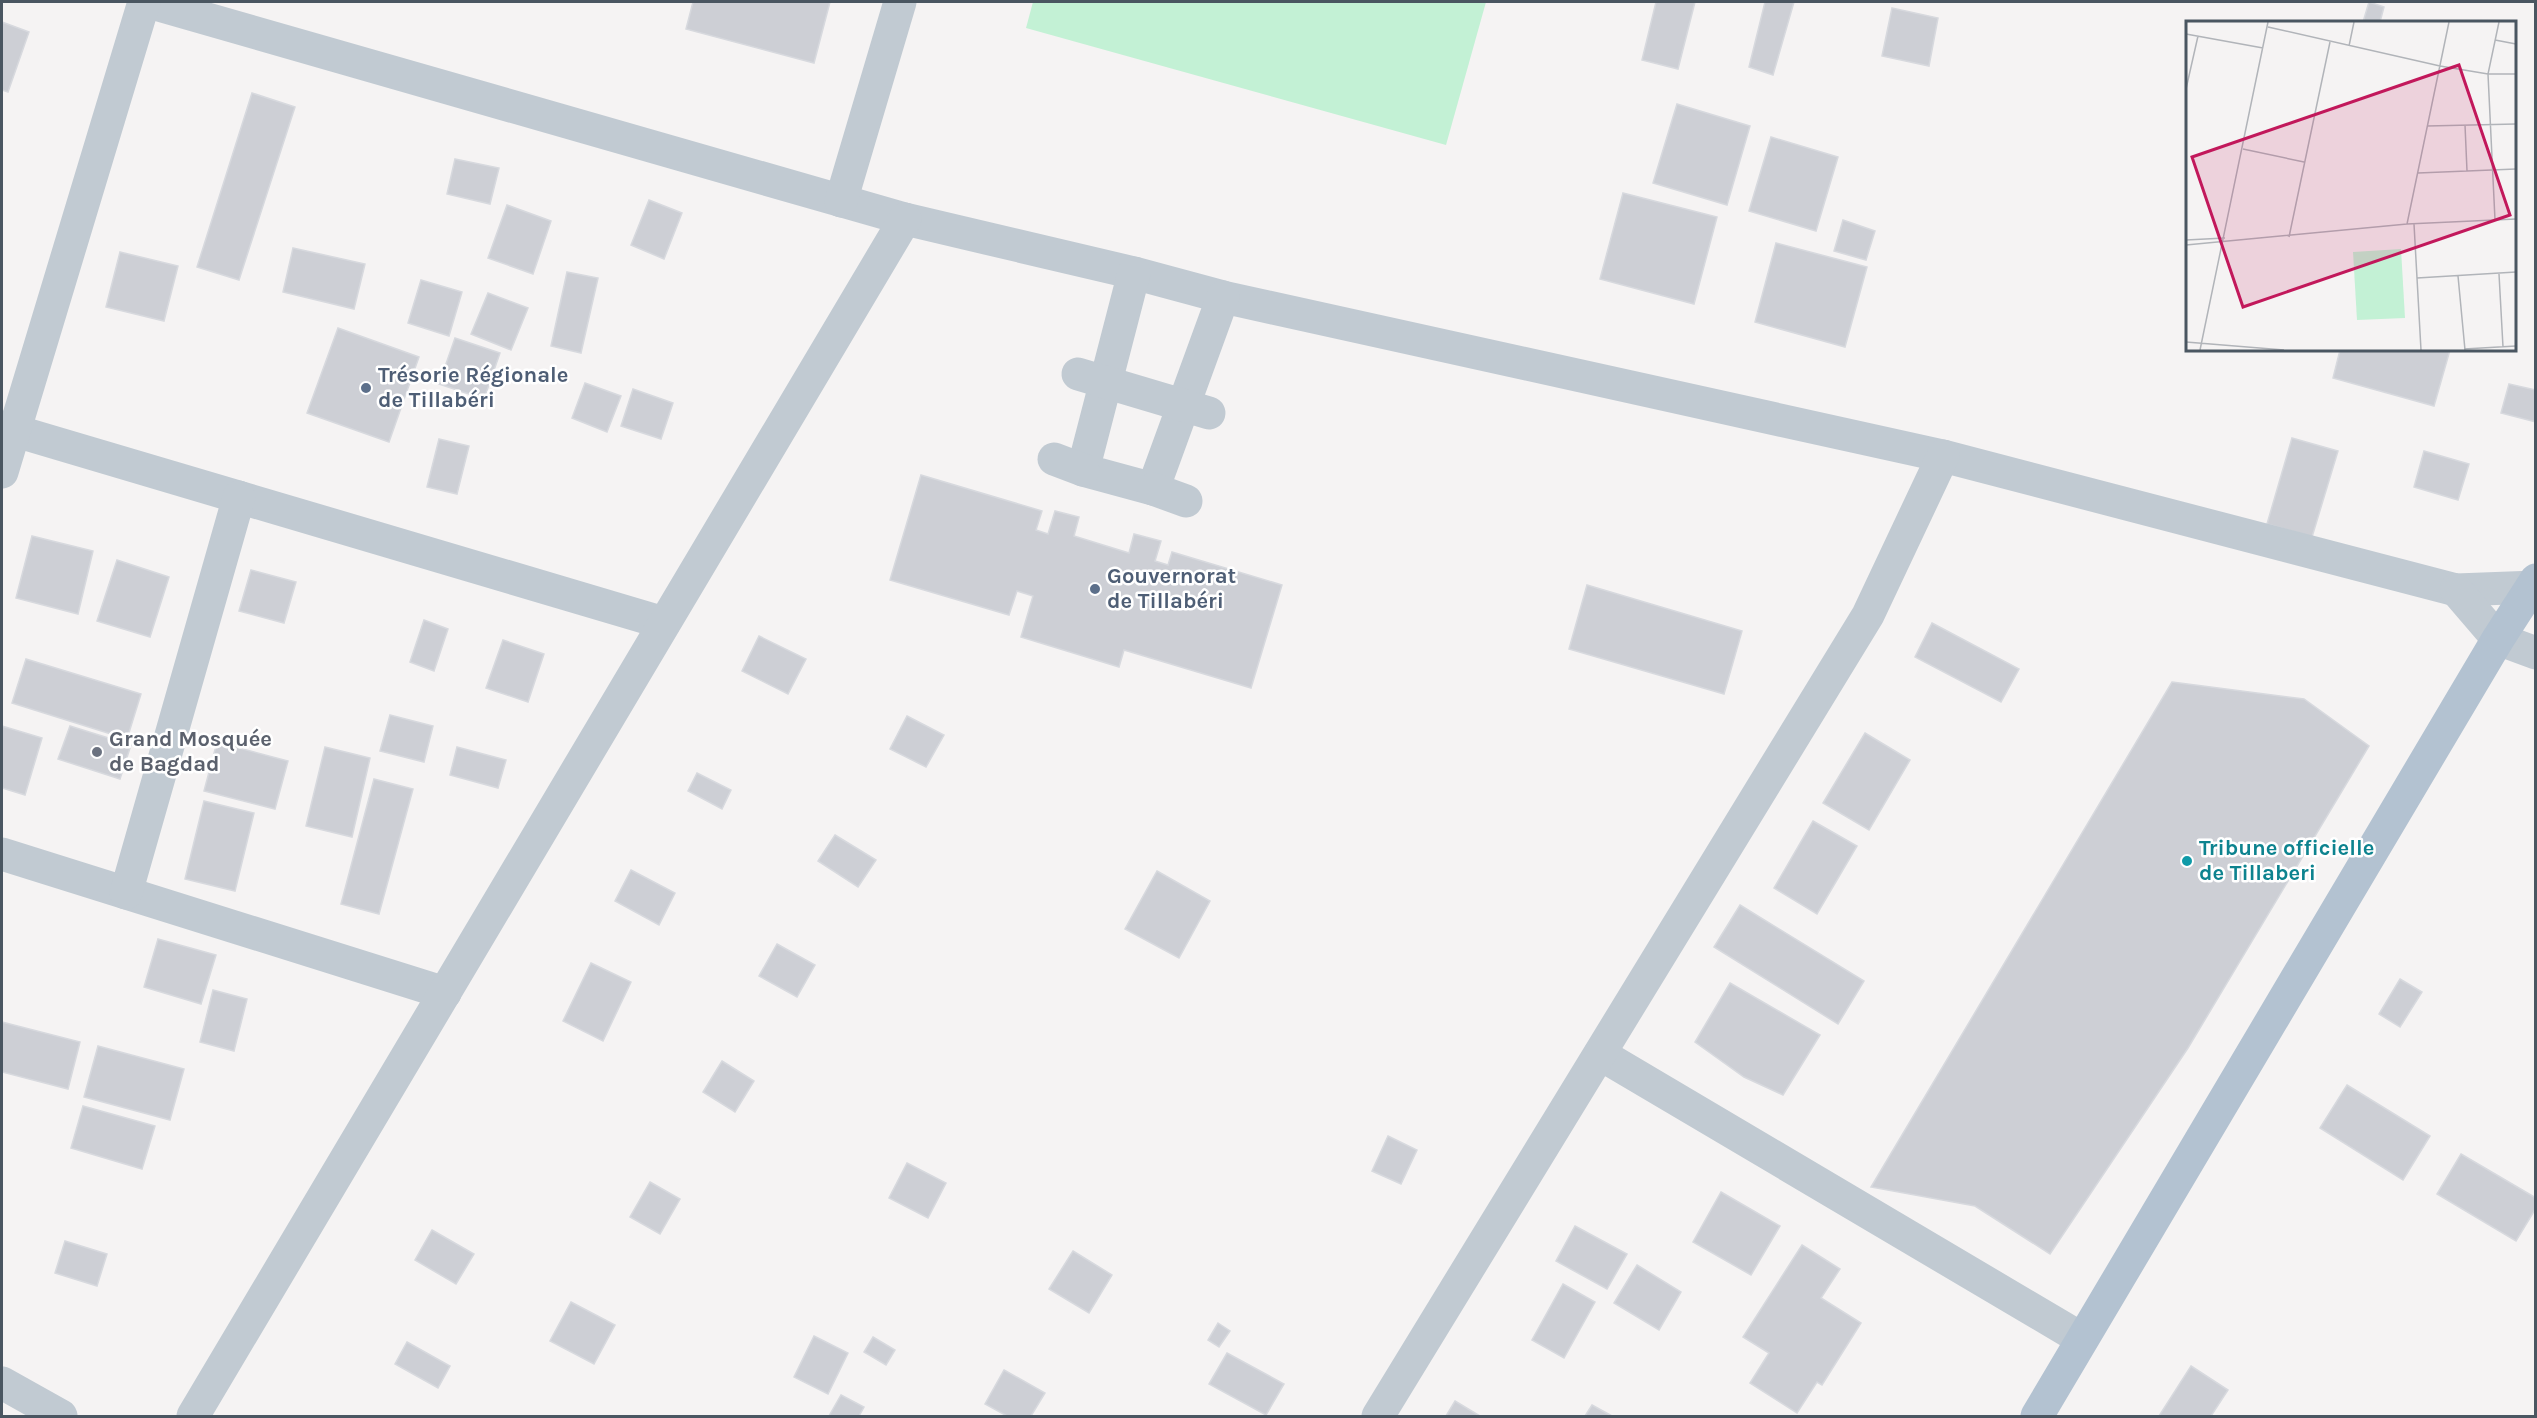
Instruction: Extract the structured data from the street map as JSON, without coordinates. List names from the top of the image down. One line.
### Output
{"places":["Trésorie Régionale de Tillabéri","Gouvernorat de Tillabéri","Grand Mosquée de Bagdad","Tribune officielle de Tillaberi"]}
